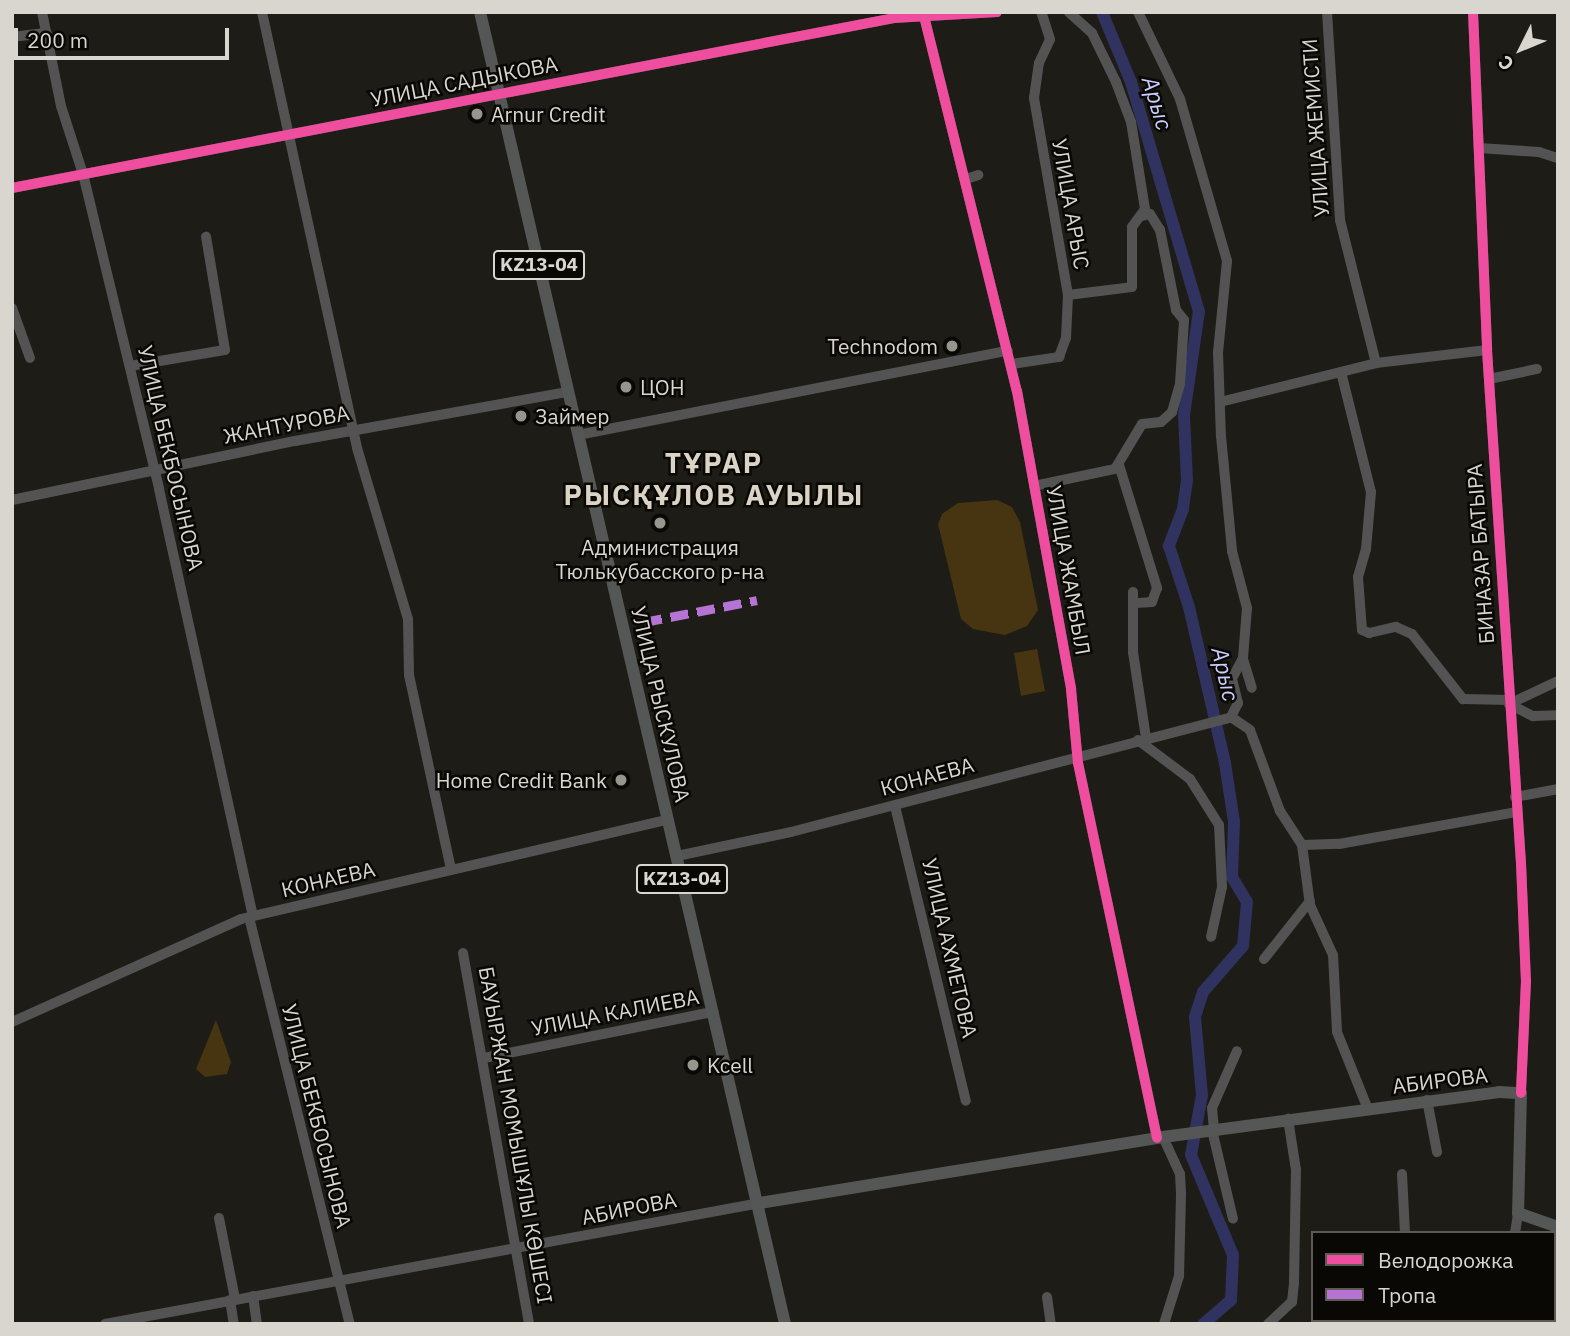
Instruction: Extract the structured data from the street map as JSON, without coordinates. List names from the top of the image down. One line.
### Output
{"streets":{"main road":["KZ13-04","УЛИЦА РЫСКУЛОВА","АБИРОВА"],"street":["УЛИЦА САДЫКОВА","УЛИЦА ЖЕМИСТИ","УЛИЦА АРЫС","ЖАНТУРОВА","УЛИЦА БЕКБОСЫНОВА","БИНАЗАР БАТЫРА","УЛИЦА ЖАМБЫЛ","КОНАЕВА","УЛИЦА АХМЕТОВА","УЛИЦА КАЛИЕВА","БАУЫРЖАН МОМЫШҰЛЫ КӨШЕСІ"]},"crossings":[["УЛИЦА САДЫКОВА","УЛИЦА БЕКБОСЫНОВА"],["УЛИЦА САДЫКОВА","УЛИЦА ЖАМБЫЛ"],["УЛИЦА САДЫКОВА","УЛИЦА РЫСКУЛОВА"],["УЛИЦА АРЫС","УЛИЦА ЖАМБЫЛ"],["ЖАНТУРОВА","УЛИЦА БЕКБОСЫНОВА"],["ЖАНТУРОВА","УЛИЦА РЫСКУЛОВА"],["УЛИЦА БЕКБОСЫНОВА","КОНАЕВА"],["УЛИЦА БЕКБОСЫНОВА","АБИРОВА"],["БИНАЗАР БАТЫРА","АБИРОВА"],["УЛИЦА ЖАМБЫЛ","КОНАЕВА"],["УЛИЦА ЖАМБЫЛ","АБИРОВА"],["УЛИЦА РЫСКУЛОВА","КОНАЕВА"],["УЛИЦА РЫСКУЛОВА","УЛИЦА КАЛИЕВА"],["УЛИЦА РЫСКУЛОВА","АБИРОВА"],["КОНАЕВА","УЛИЦА АХМЕТОВА"],["УЛИЦА КАЛИЕВА","БАУЫРЖАН МОМЫШҰЛЫ КӨШЕСІ"],["АБИРОВА","БАУЫРЖАН МОМЫШҰЛЫ КӨШЕСІ"]],"districts":["ТҰРАР РЫСҚҰЛОВ АУЫЛЫ"],"water":["Арыс"],"places":["Arnur Credit","Technodom","ЦОН","Займер","Администрация Тюлькубасского р-на","Home Credit Bank","Kcell"],"legend":["Велодорожка","Тропа"],"scale_bar":"200 m","north":"bottom left"}
